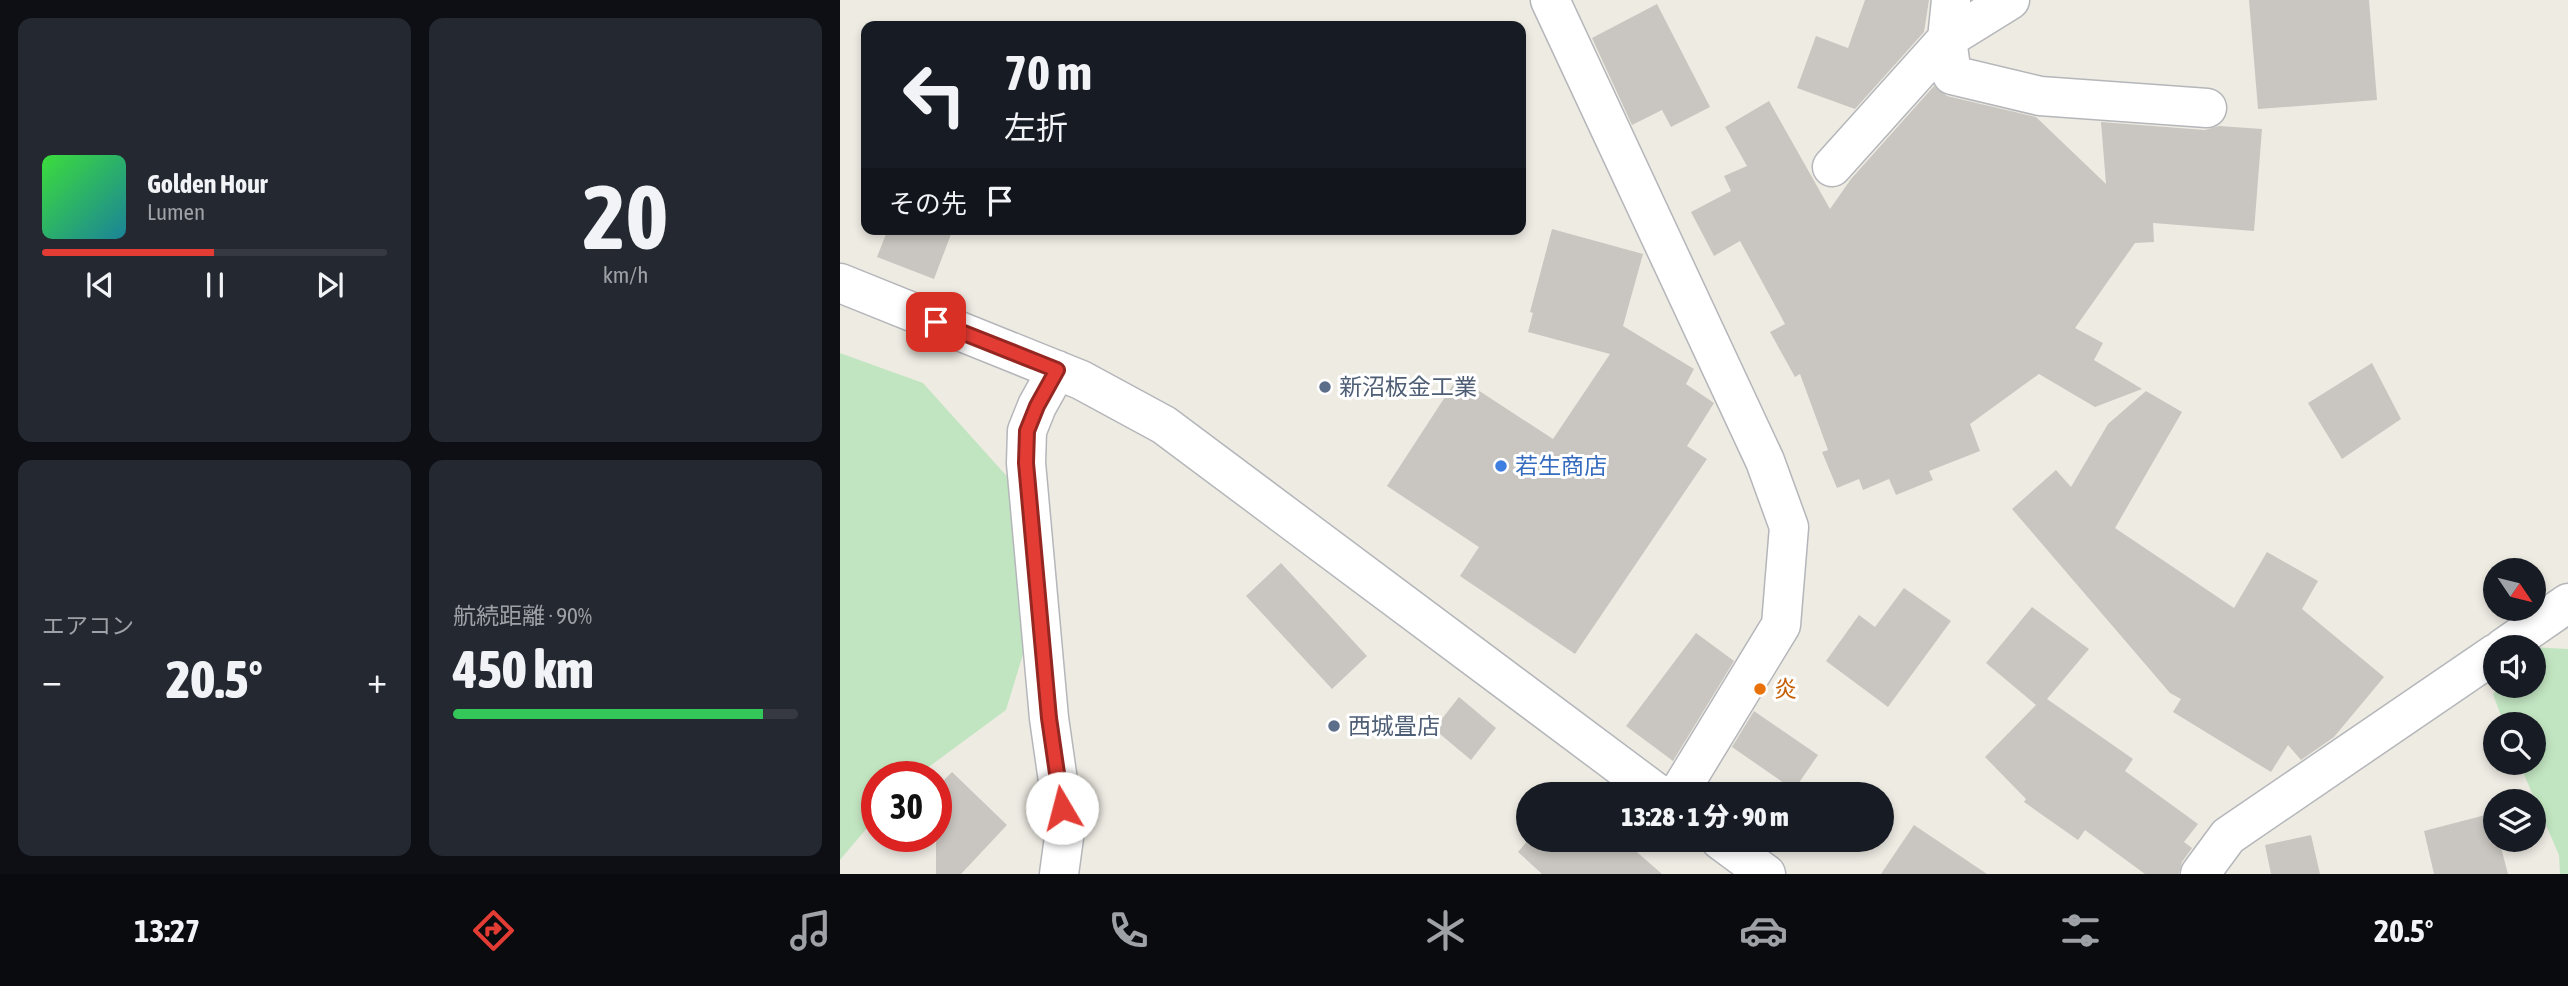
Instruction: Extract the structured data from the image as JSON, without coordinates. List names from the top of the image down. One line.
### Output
{"places":["新沼板金工業","若生商店","炎","西城畳店"],"north":"bottom right","page":{"tile":[["20","km/h"],"エアコン",["航続距離 · 90%","450 km"]],"turn":["70 m","左折"],"song":["Golden Hour","Lumen"],"then":"その先","heat":["−","20.5°","+"],"limit":"30","trip":"13:28 · 1 分 · 90 m","tabs":["13:27","20.5°"]}}
